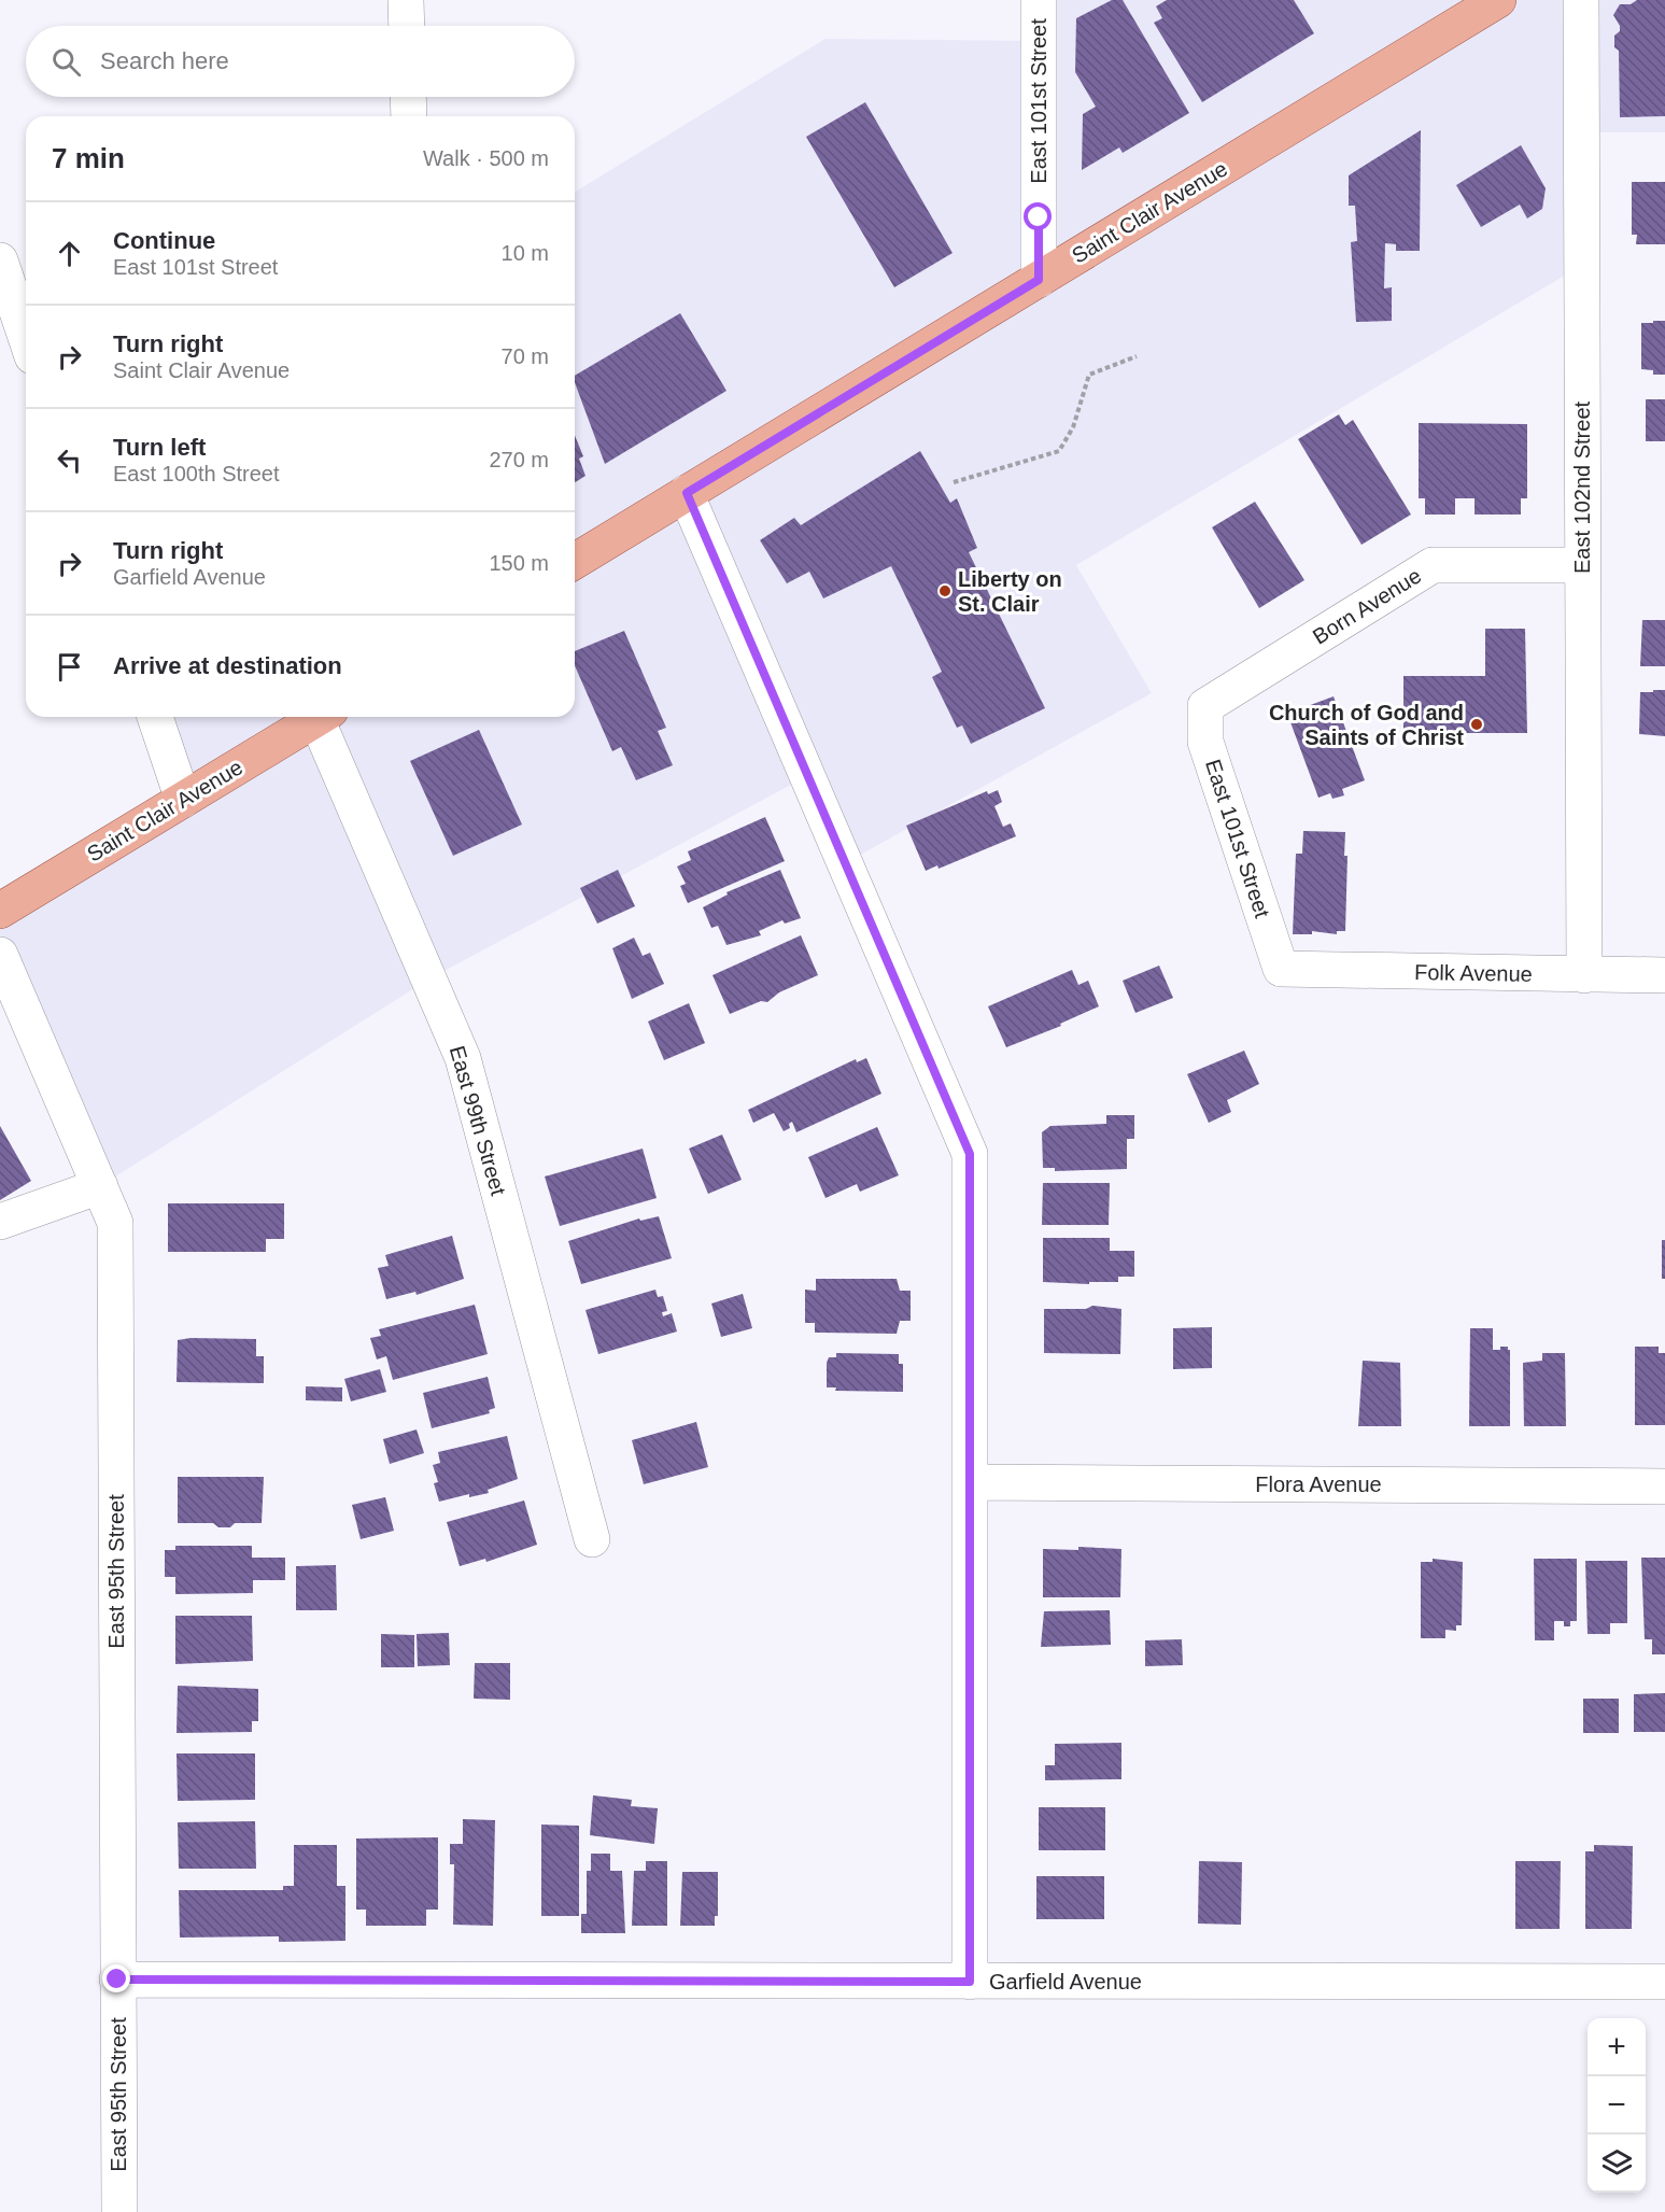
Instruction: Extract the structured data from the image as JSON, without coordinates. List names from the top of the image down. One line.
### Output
{"streets":{"main road":["Saint Clair Avenue"],"street":["East 101st Street","East 102nd Street","Born Avenue","Folk Avenue","East 99th Street","Flora Avenue","East 95th Street","Garfield Avenue"]},"crossings":[["East 101st Street","Saint Clair Avenue"],["East 101st Street","Born Avenue"],["East 101st Street","Folk Avenue"],["East 102nd Street","Born Avenue"],["East 102nd Street","Folk Avenue"],["East 95th Street","Garfield Avenue"]],"places":["Liberty on St. Clair","Church of God and Saints of Christ"],"page":{"search":"Search here","heading":["7 min","Walk · 500 m"],"list":[["Continue","East 101st Street","10 m"],["Turn right","Saint Clair Avenue","70 m"],["Turn left","East 100th Street","270 m"],["Turn right","Garfield Avenue","150 m"],"Arrive at destination"],"map_buttons":["+","−"]}}
